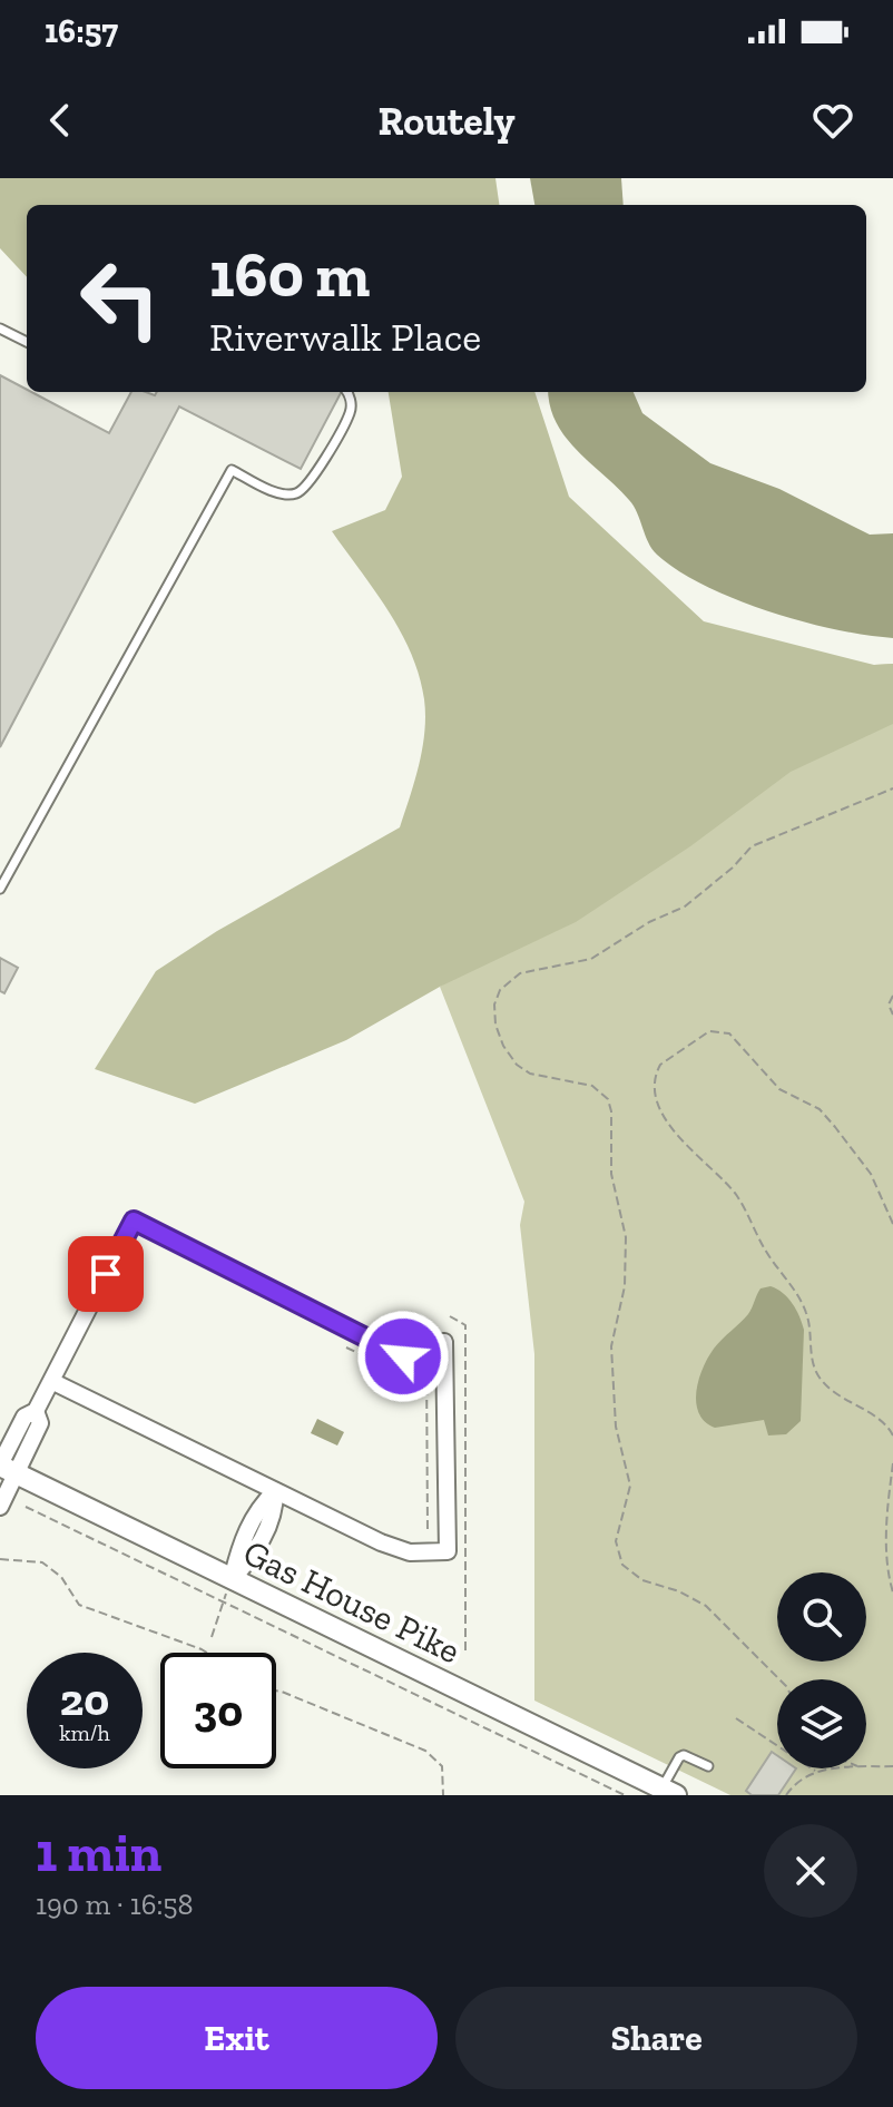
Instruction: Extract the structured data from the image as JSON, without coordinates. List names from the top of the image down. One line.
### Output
{"streets":{"main road":["Gas House Pike"]},"page":{"status":"16:57","header":"Routely","turn":["160 m","Riverwalk Place"],"speed":"20 km/h","limit":"30","heading":["1 min","190 m · 16:58"],"buttons":["Exit","Share"]}}
